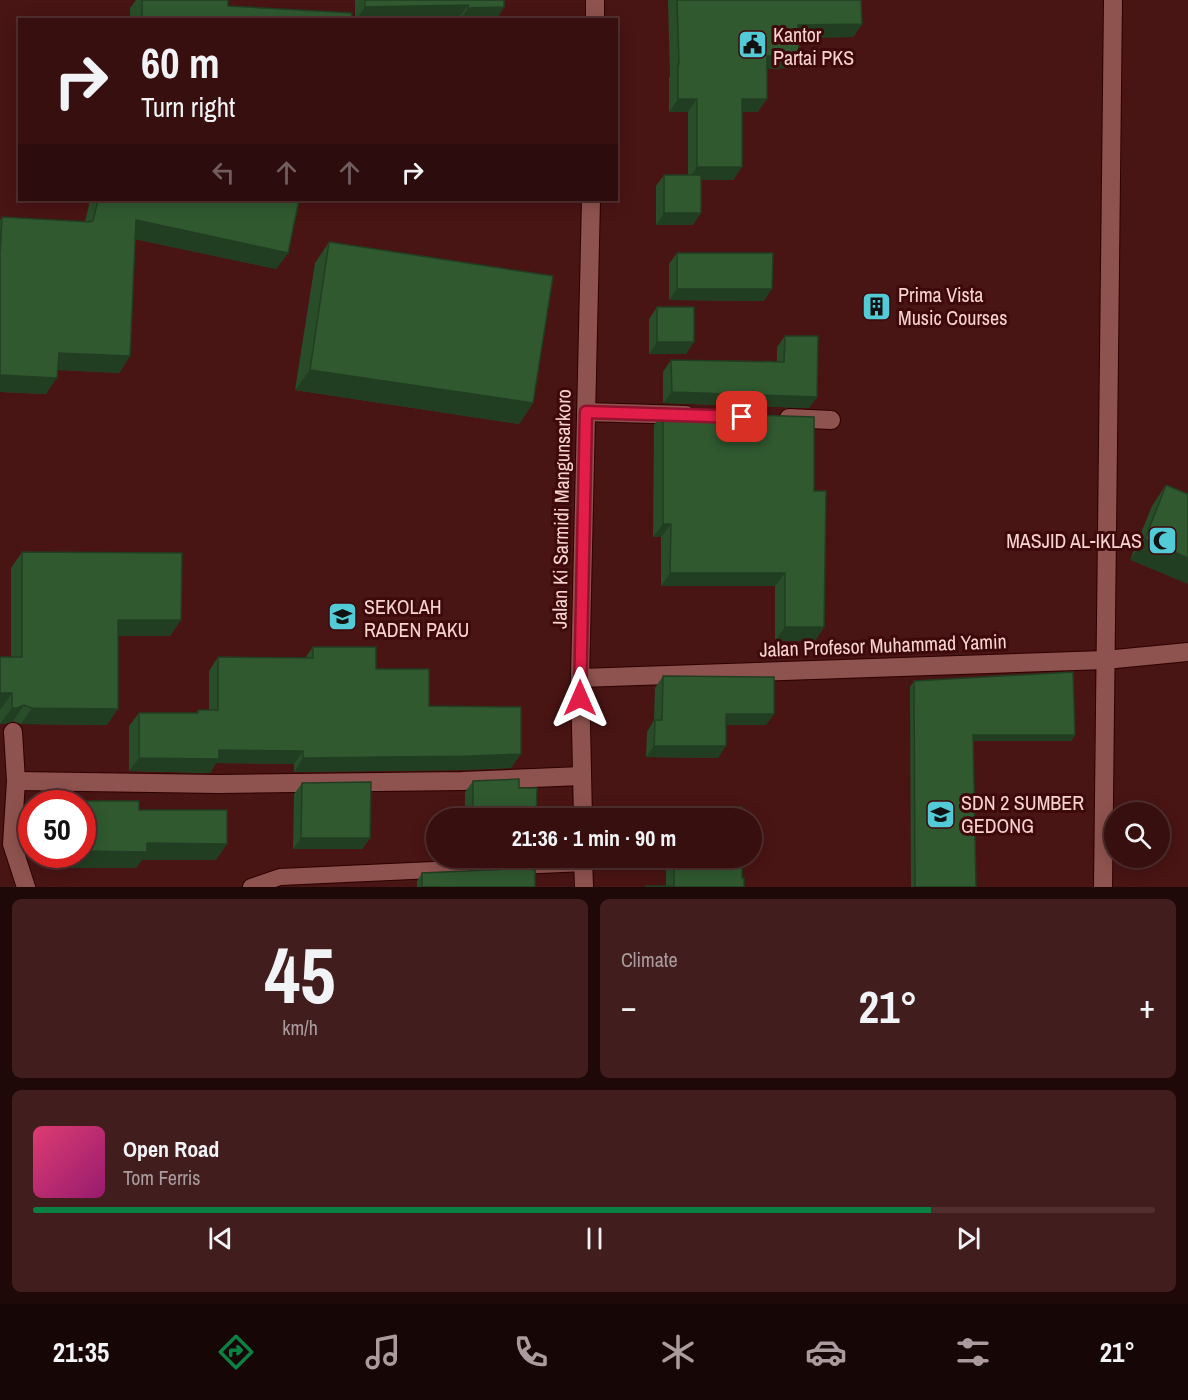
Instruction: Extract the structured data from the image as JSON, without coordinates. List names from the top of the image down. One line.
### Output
{"streets":{"street":["Jalan Ki Sarmidi Mangunsarkoro","Jalan Profesor Muhammad Yamin"]},"crossings":[["Jalan Ki Sarmidi Mangunsarkoro","Jalan Profesor Muhammad Yamin"]],"places":{"public building":["Kantor Partai PKS"],"building":["Prima Vista Music Courses"],"mosque":["MASJID AL-IKLAS"],"school or university":["SEKOLAH RADEN PAKU","SDN 2 SUMBER GEDONG"]},"page":{"turn":["60 m","Turn right"],"limit":"50","trip":"21:36 · 1 min · 90 m","tile":[["45","km/h"],"Climate"],"heat":["−","21°","+"],"song":["Open Road","Tom Ferris"],"tabs":["21:35","21°"]}}
